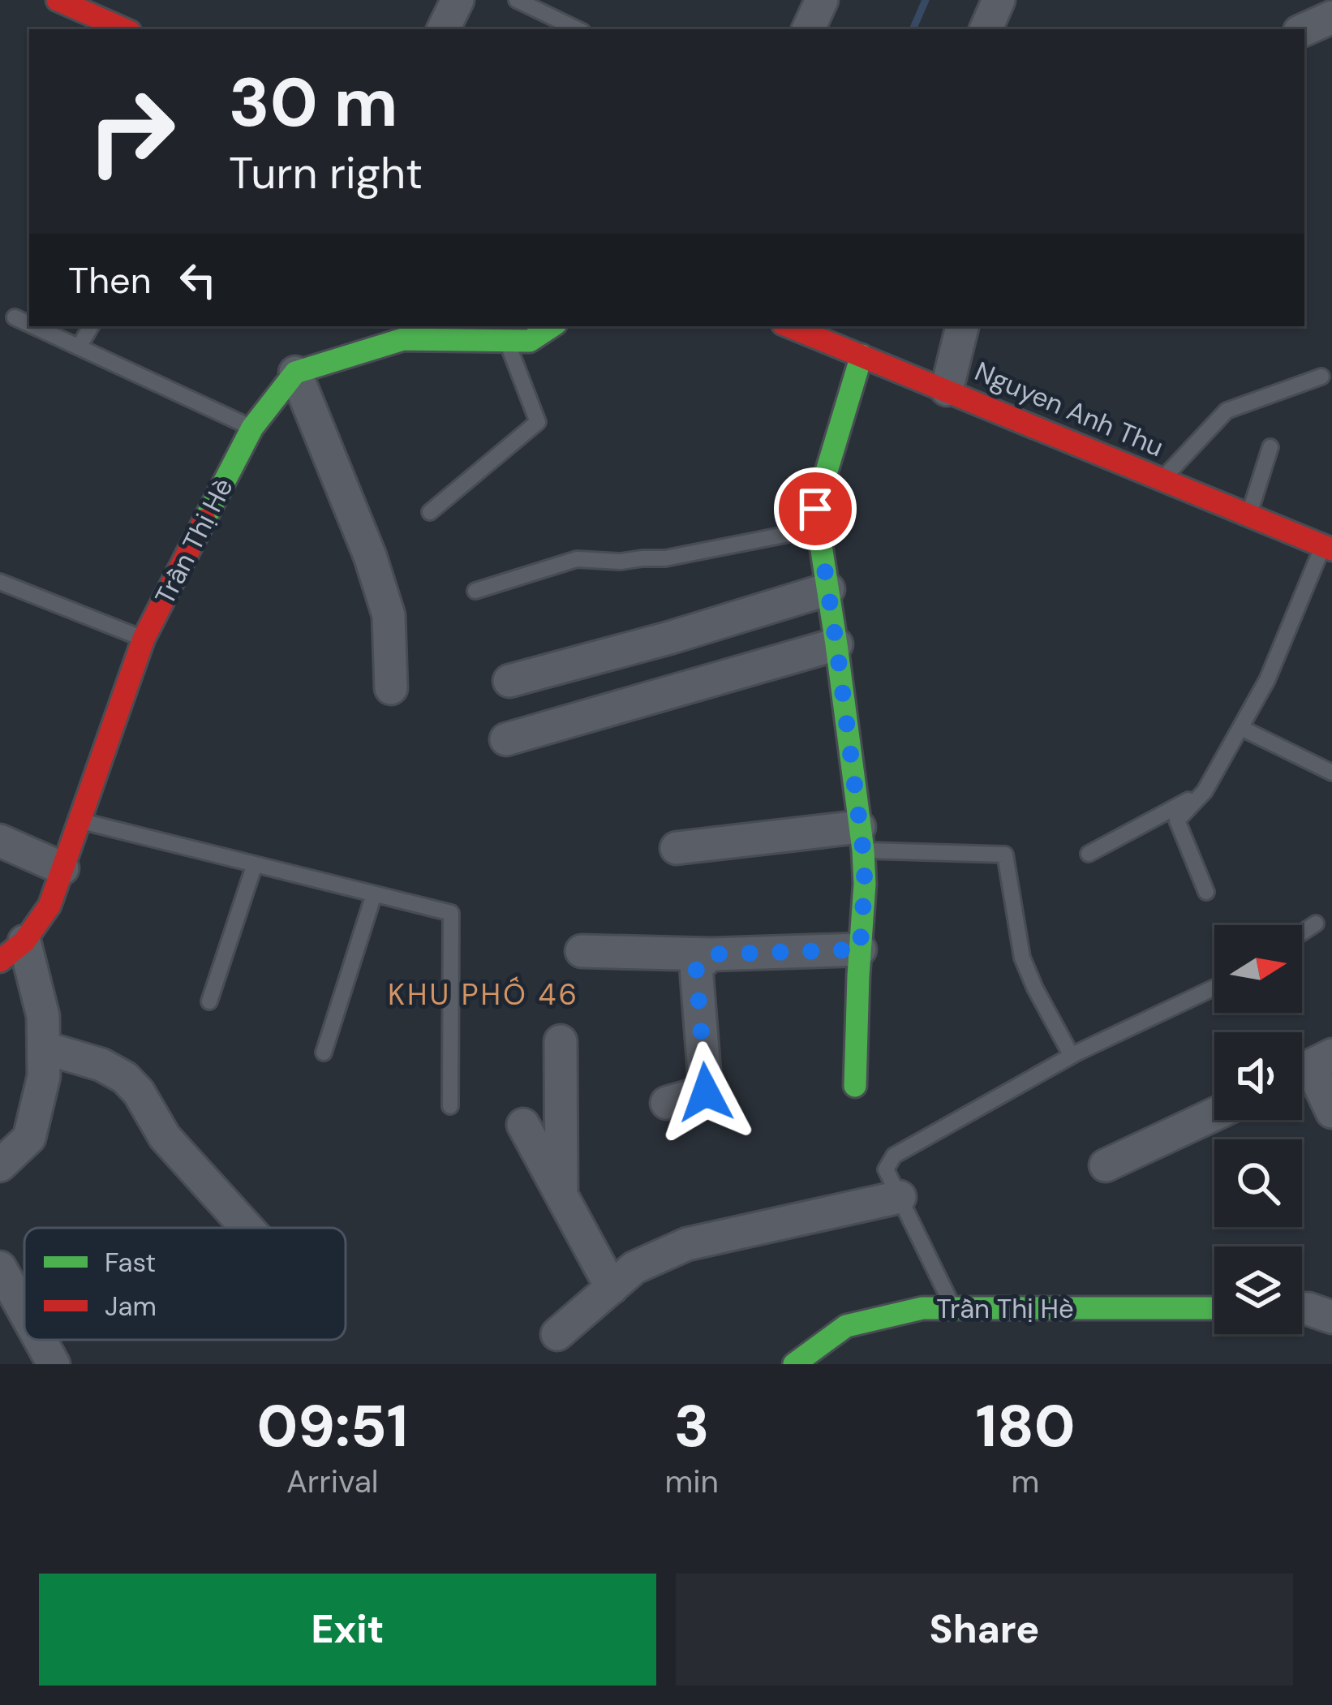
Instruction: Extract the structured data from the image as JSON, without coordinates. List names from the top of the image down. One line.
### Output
{"streets":{"street":["Nguyen Anh Thu","Trần Thị Hè"]},"districts":["KHU PHỐ 46"],"legend":["Fast","Jam"],"north":"right","page":{"turn":["30 m","Turn right"],"then":"Then","eta":["09:51","Arrival","3","min","180","m"],"buttons":["Exit","Share"]}}
